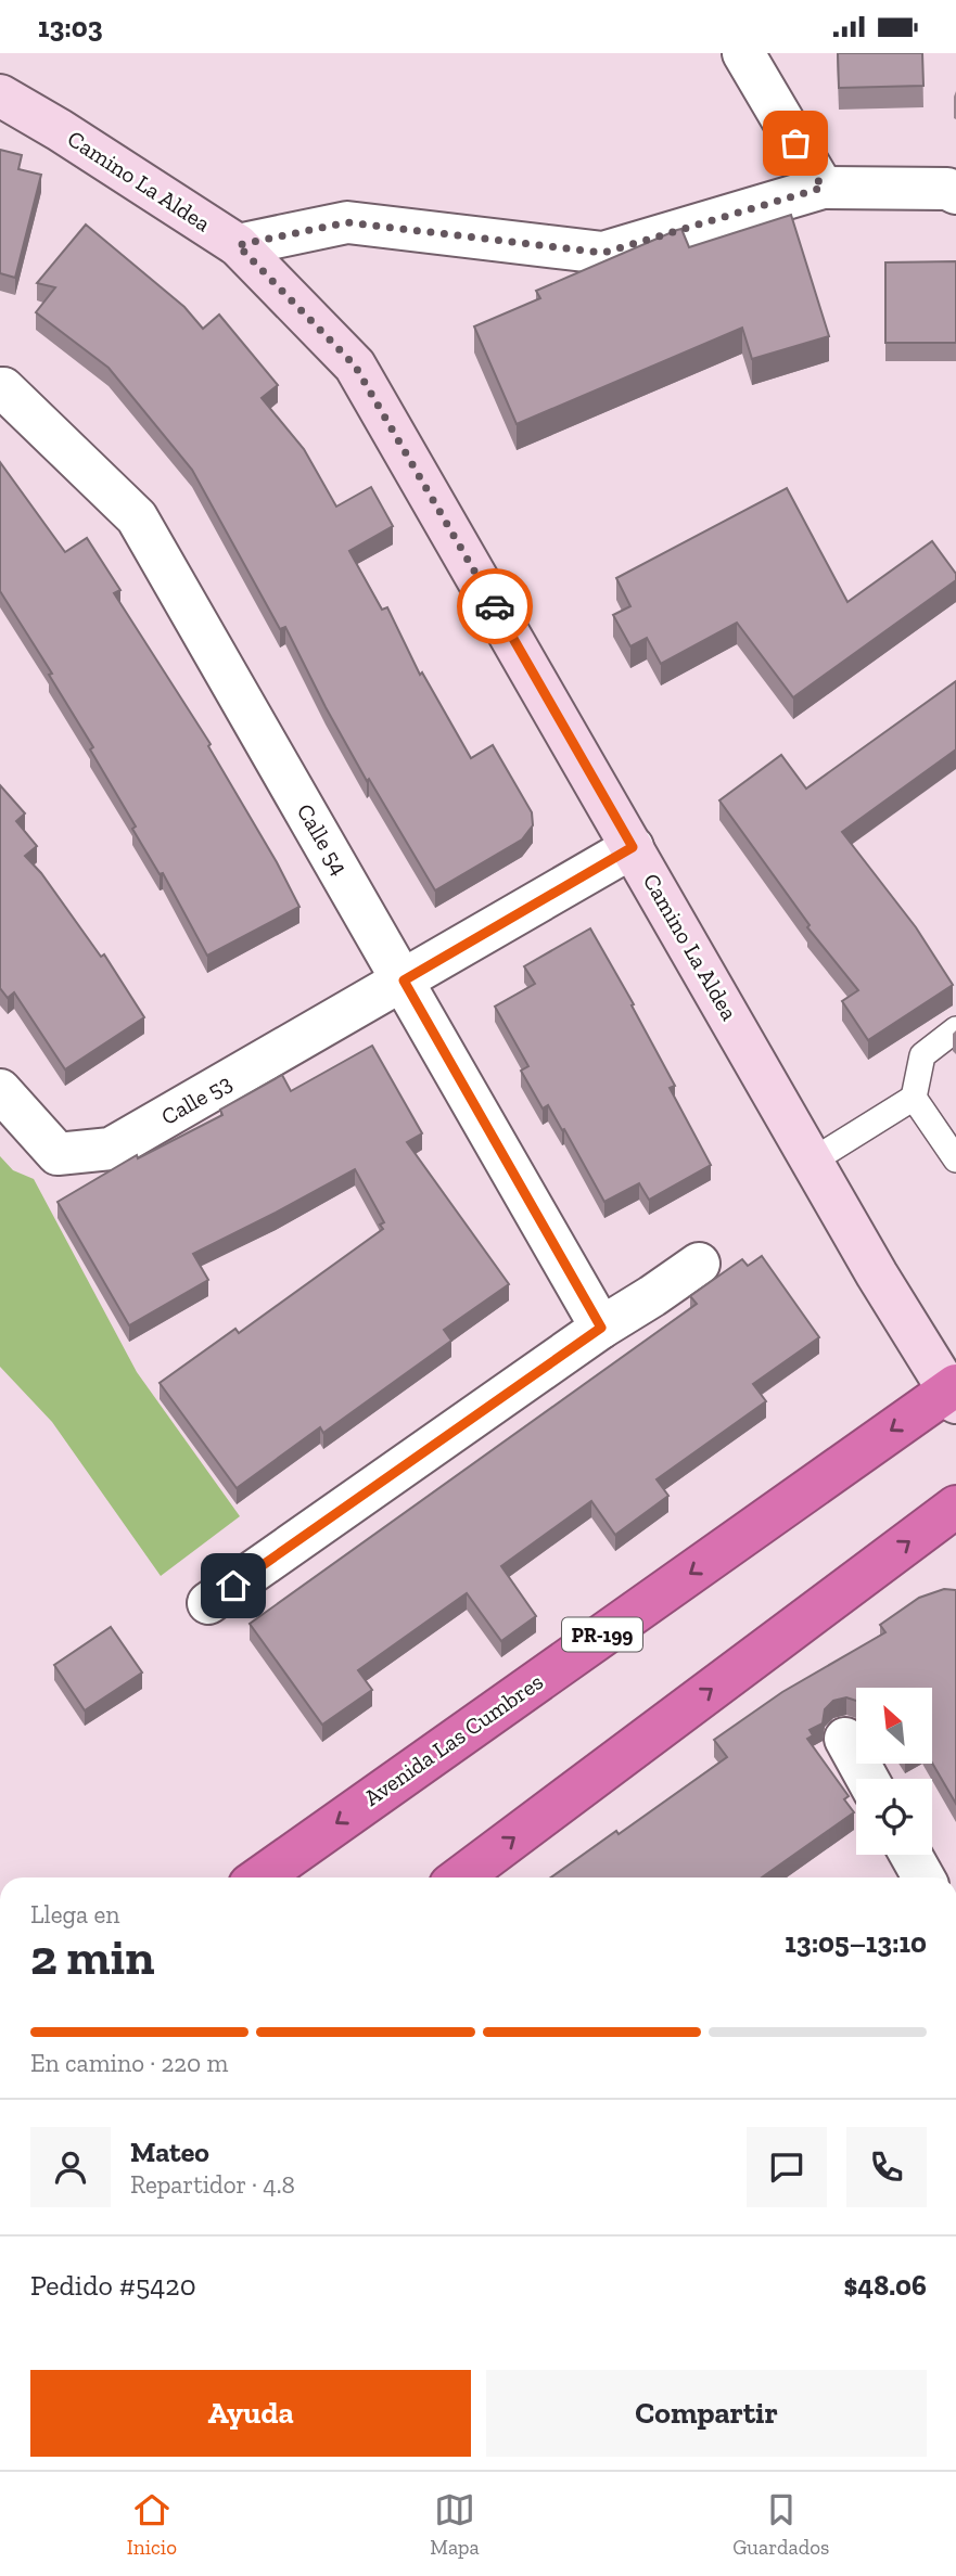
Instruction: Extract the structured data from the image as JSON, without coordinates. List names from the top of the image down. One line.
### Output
{"streets":{"highway":["PR-199","Avenida Las Cumbres"],"street":["Camino La Aldea","Calle 54","Calle 53"]},"crossings":[["Camino La Aldea","Avenida Las Cumbres"],["Calle 54","Calle 53"]],"north":"top left","page":{"status":"13:03","heading":["2 min","Llega en","13:05–13:10"],"panel":["Mateo","Repartidor · 4.8","Pedido #5420","$48.06"],"bar":"En camino · 220 m","buttons":["Ayuda","Compartir"],"tabs":["Inicio","Mapa","Guardados"]}}
